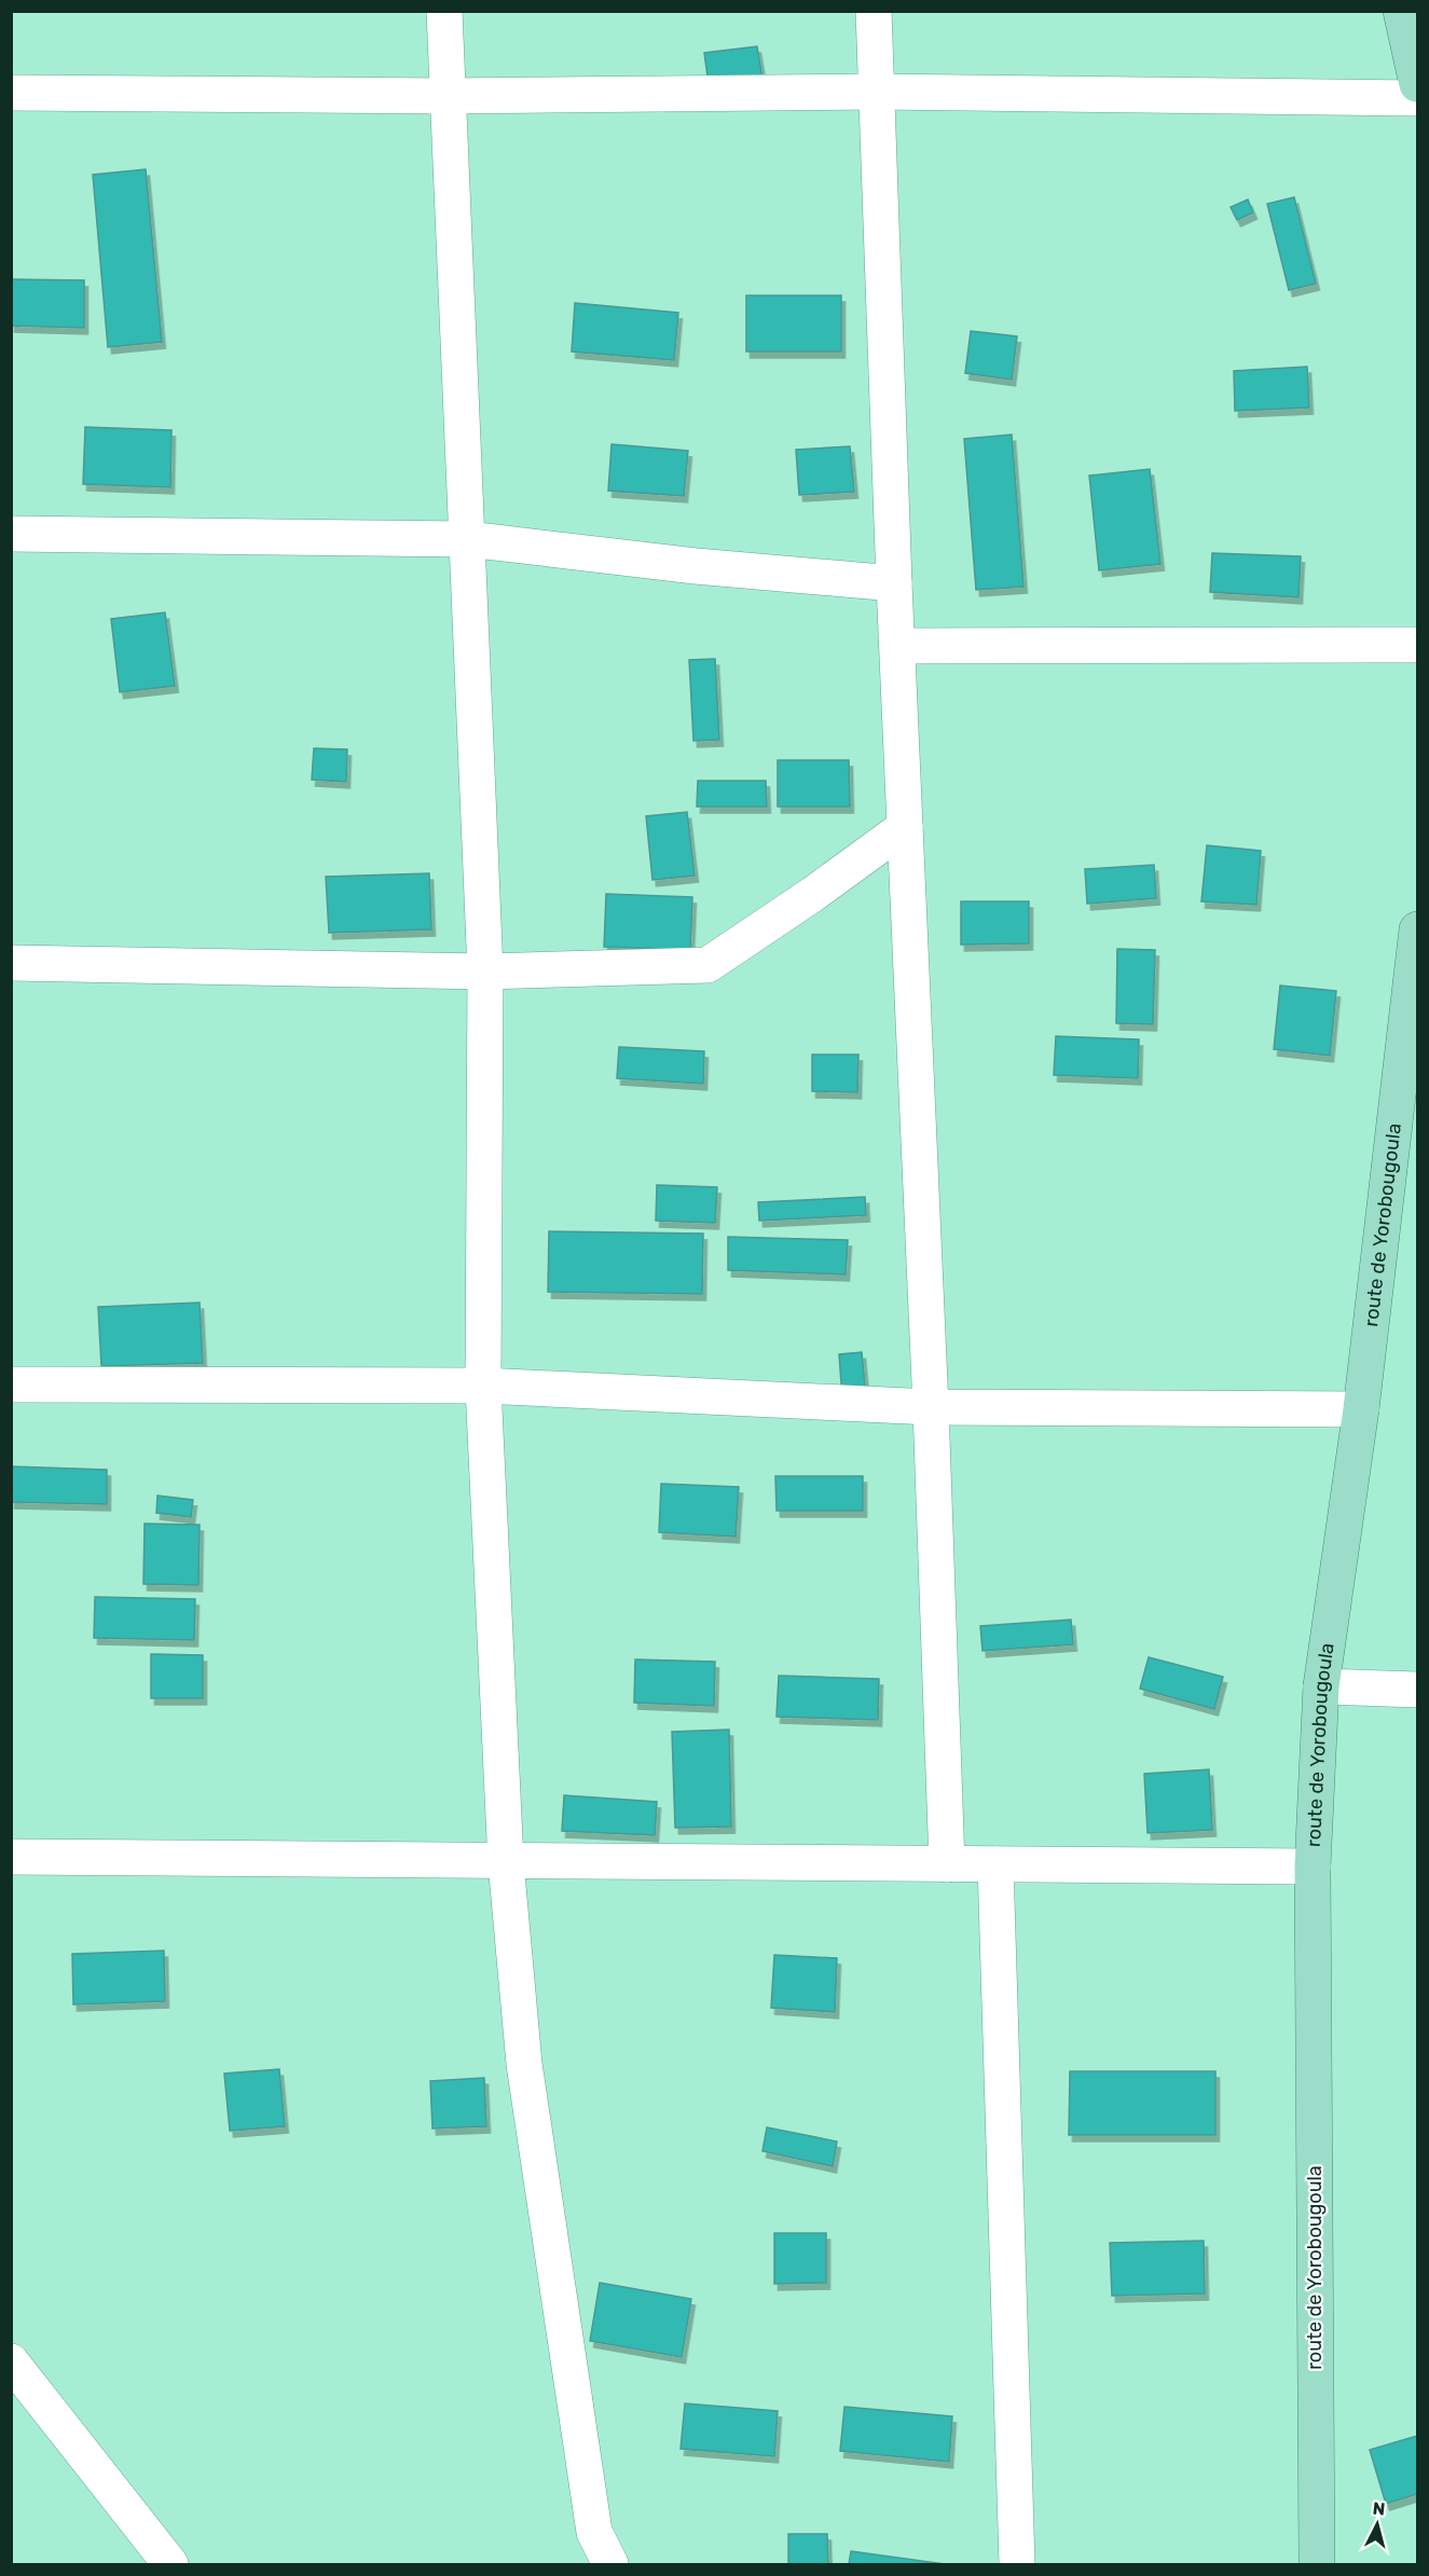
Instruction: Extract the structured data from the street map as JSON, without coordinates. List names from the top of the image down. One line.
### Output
{"streets":{"main road":["route de Yorobougoula"]},"north":"top"}
